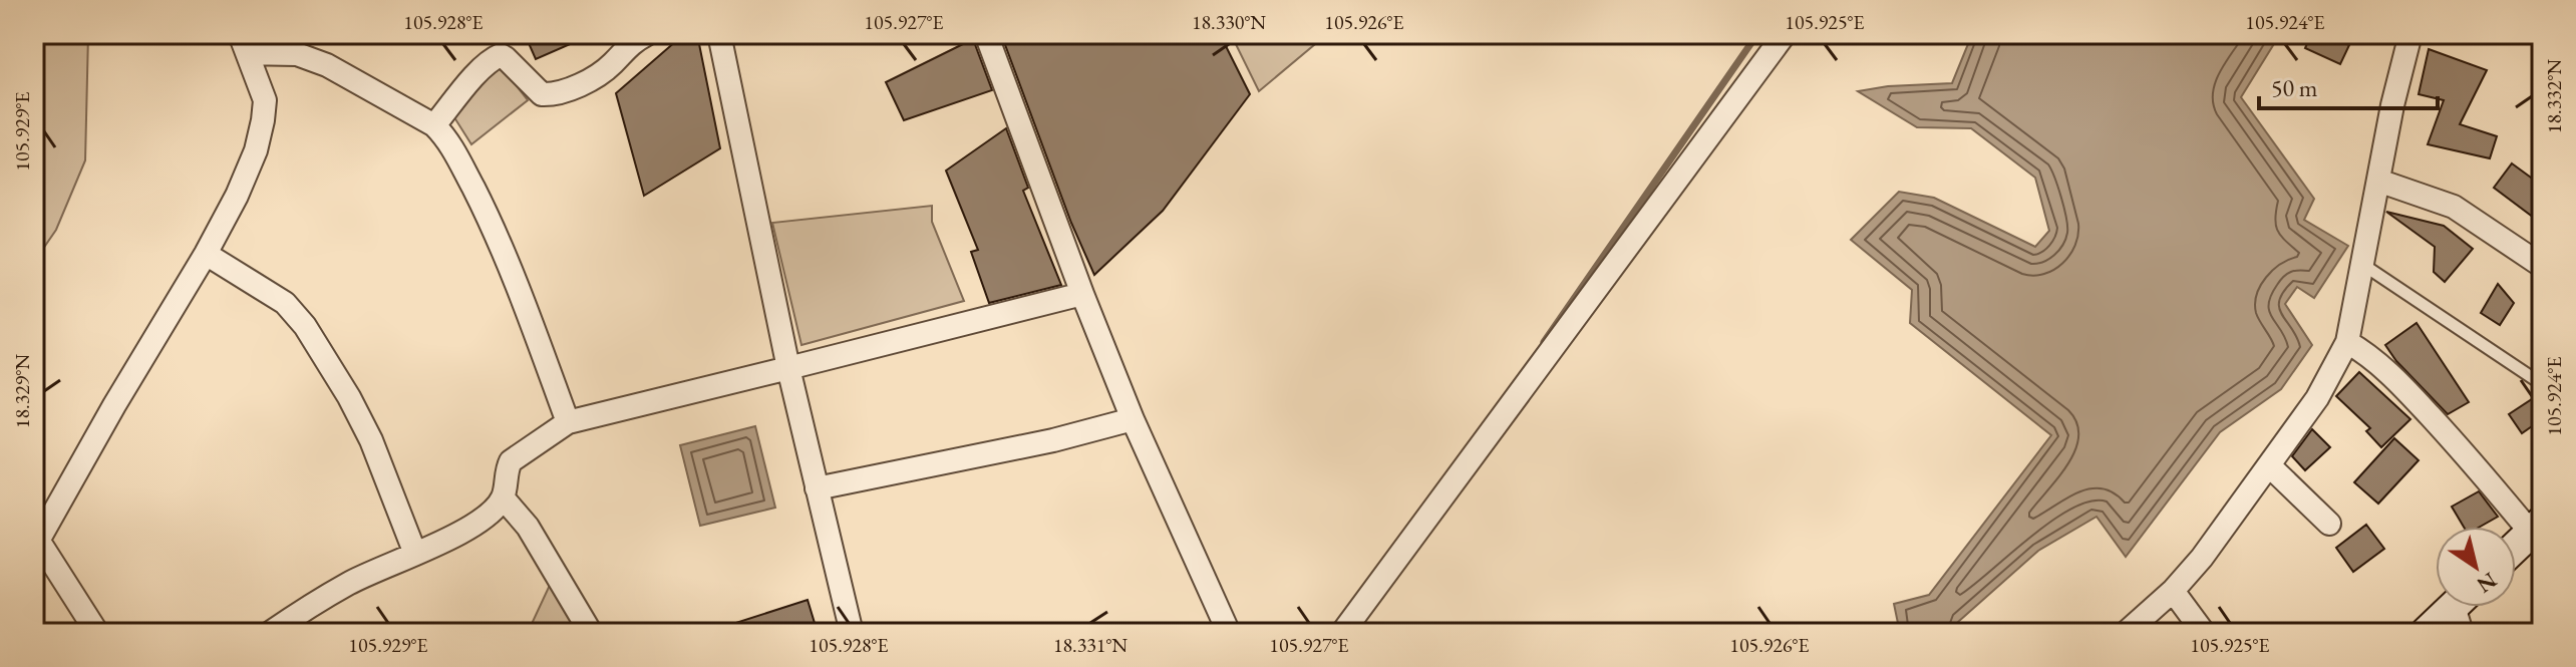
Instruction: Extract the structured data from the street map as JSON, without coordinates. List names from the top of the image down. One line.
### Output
{"scale_bar":"50 m","north":"bottom right","coordinates":["105.928°E","105.927°E","18.330°N","105.926°E","105.925°E","105.924°E","18.332°N","105.929°E","18.329°N","18.331°N"]}
